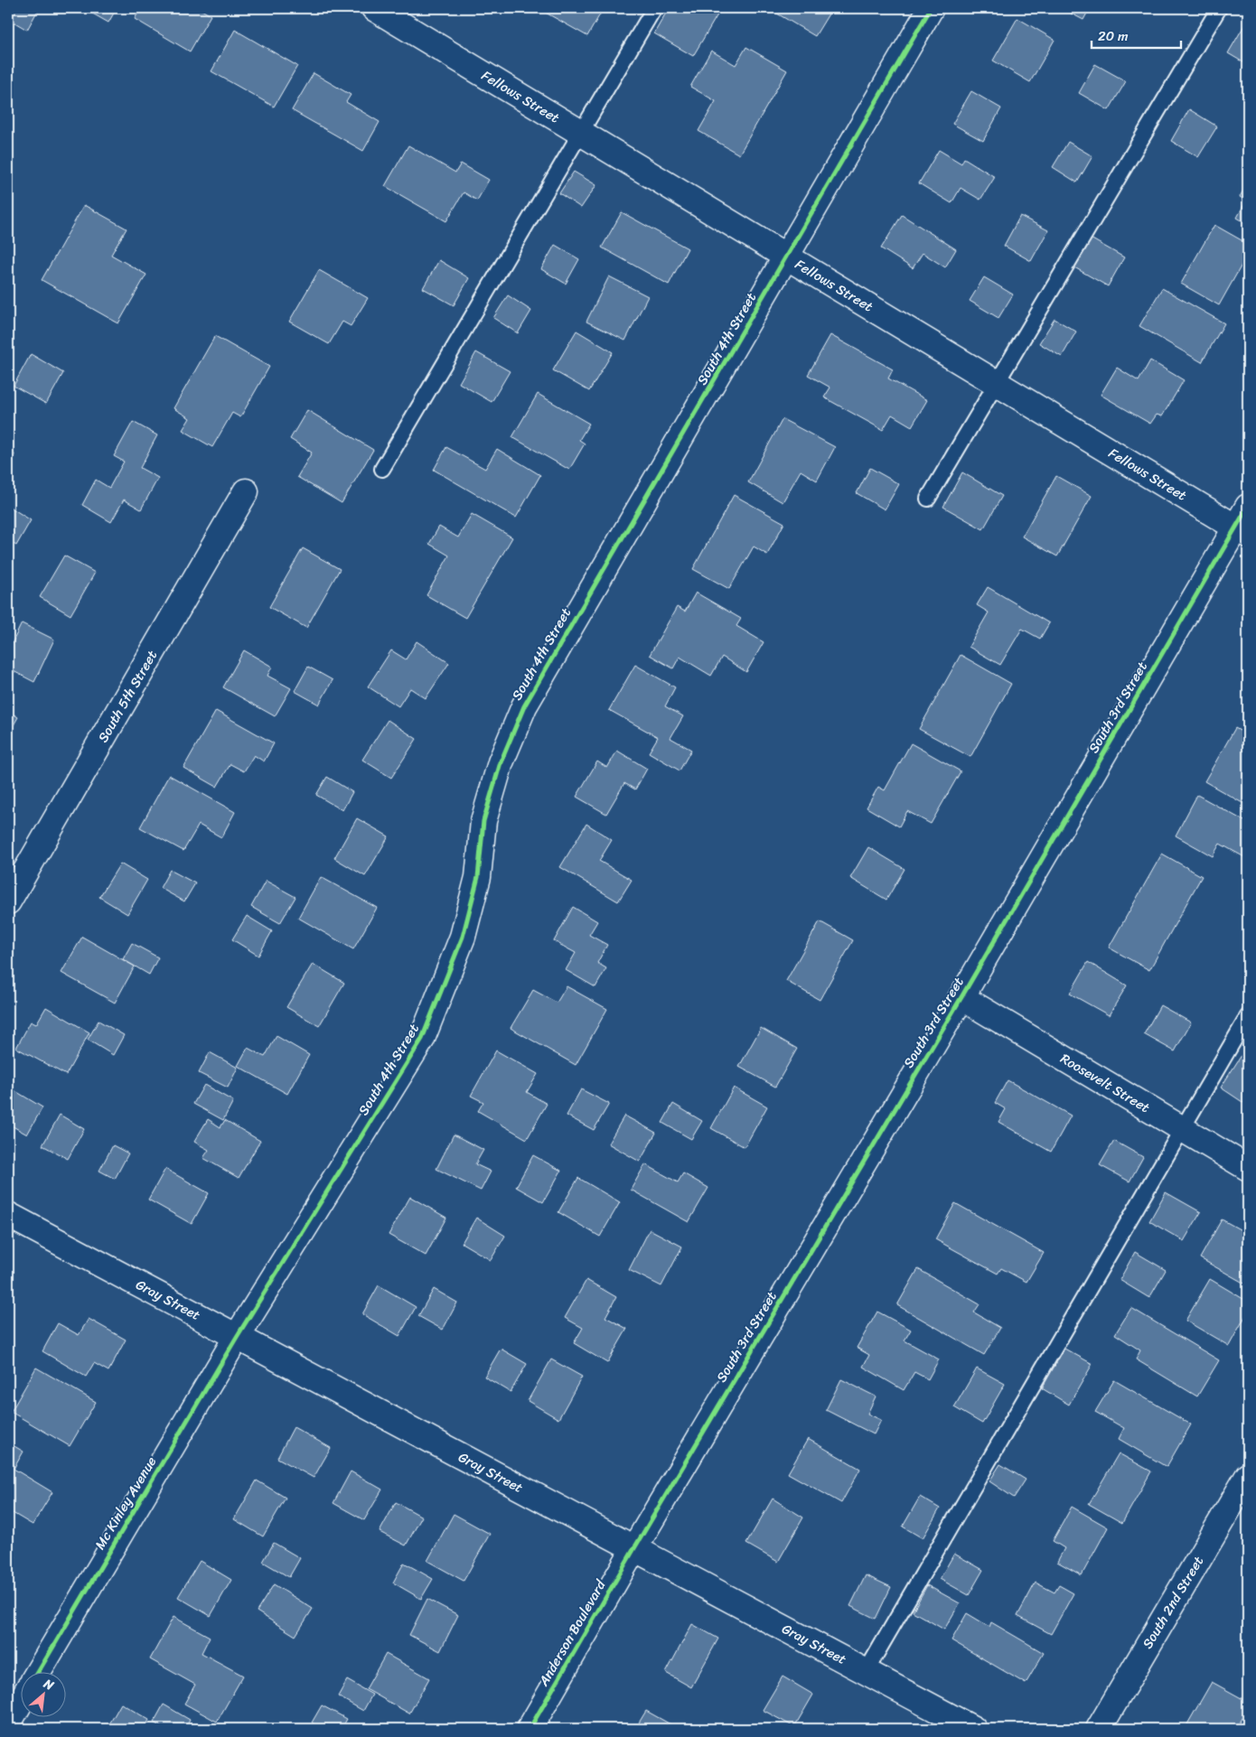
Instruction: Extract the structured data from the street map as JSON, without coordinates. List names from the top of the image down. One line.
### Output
{"streets":{"street":["Fellows Street","South 4th Street","South 5th Street","South 3rd Street","Roosevelt Street","Gray Street","Mc Kinley Avenue","South 2nd Street","Anderson Boulevard"]},"crossings":[["Fellows Street","South 4th Street"],["Fellows Street","South 3rd Street"],["South 4th Street","Gray Street"],["South 4th Street","Mc Kinley Avenue"],["South 3rd Street","Roosevelt Street"],["South 3rd Street","Gray Street"],["South 3rd Street","Anderson Boulevard"],["Gray Street","Mc Kinley Avenue"],["Gray Street","Anderson Boulevard"]],"scale_bar":"20 m","north":"top right"}
